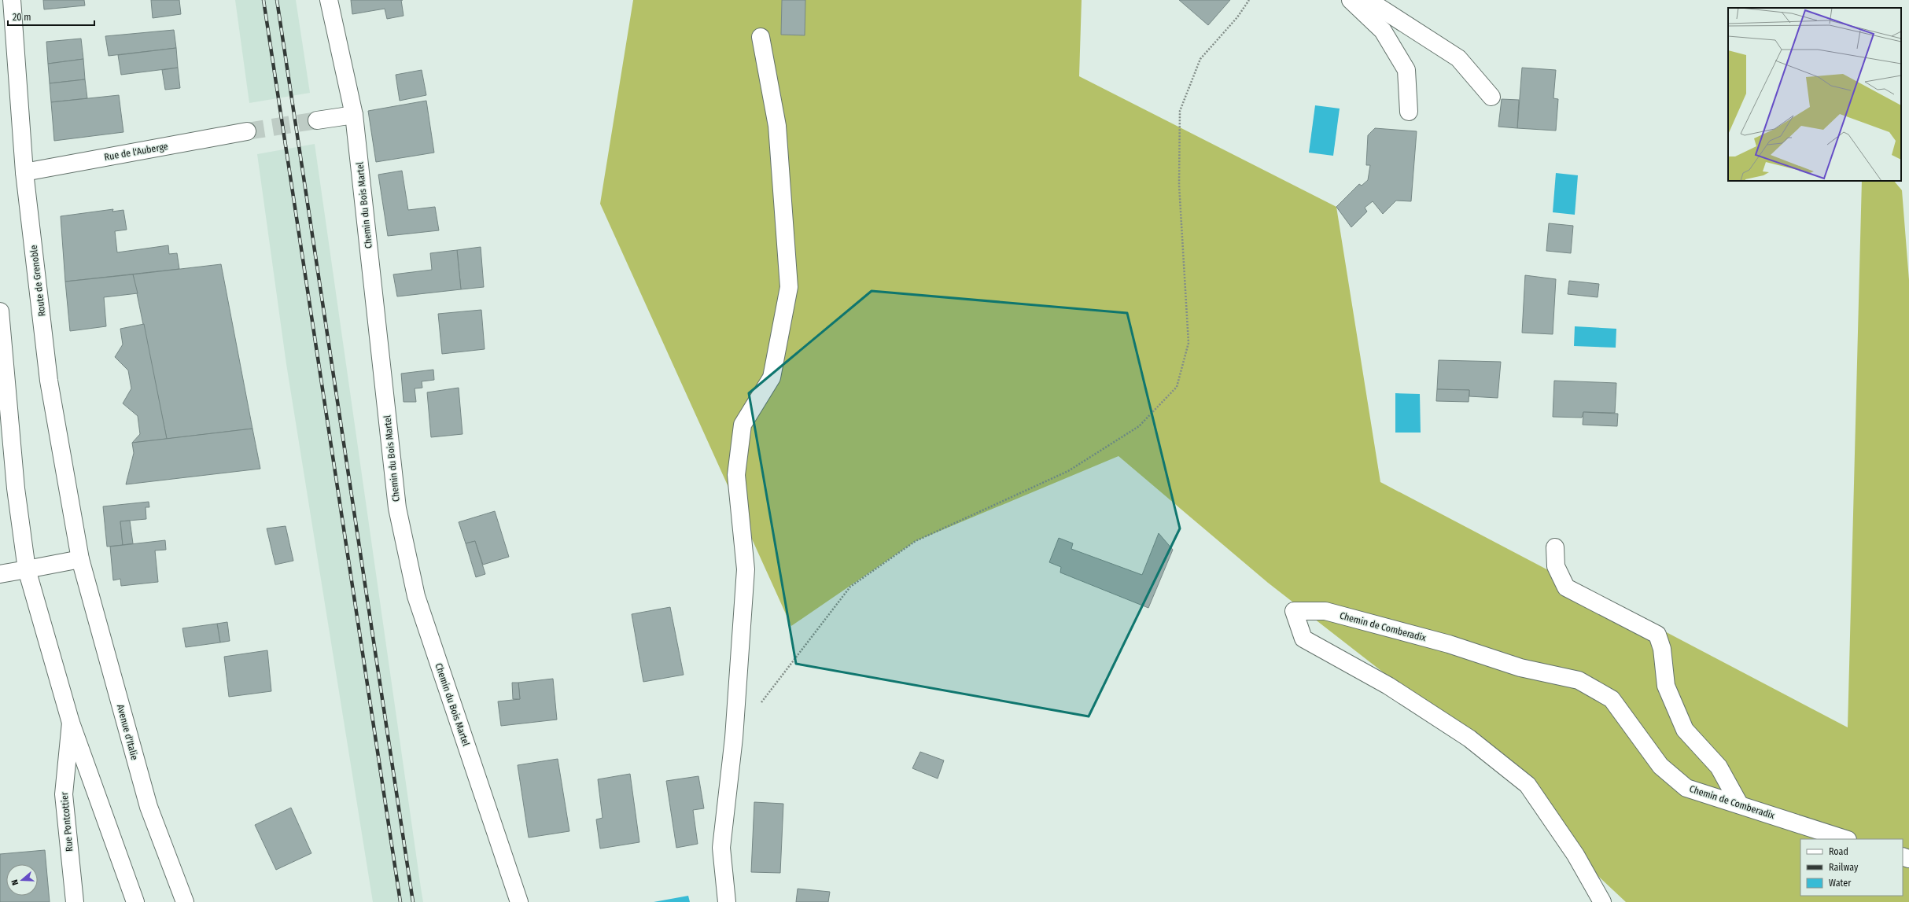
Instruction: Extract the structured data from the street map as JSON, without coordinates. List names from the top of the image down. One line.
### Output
{"streets":{"street":["Rue de l'Auberge","Chemin du Bois Martel","Route de Grenoble","Chemin de Comberadix","Avenue d'Italie","Rue Pontcottier"]},"crossings":[["Rue de l'Auberge","Route de Grenoble"],["Route de Grenoble","Avenue d'Italie"]],"legend":["Road","Railway","Water"],"scale_bar":"20 m","north":"left"}
